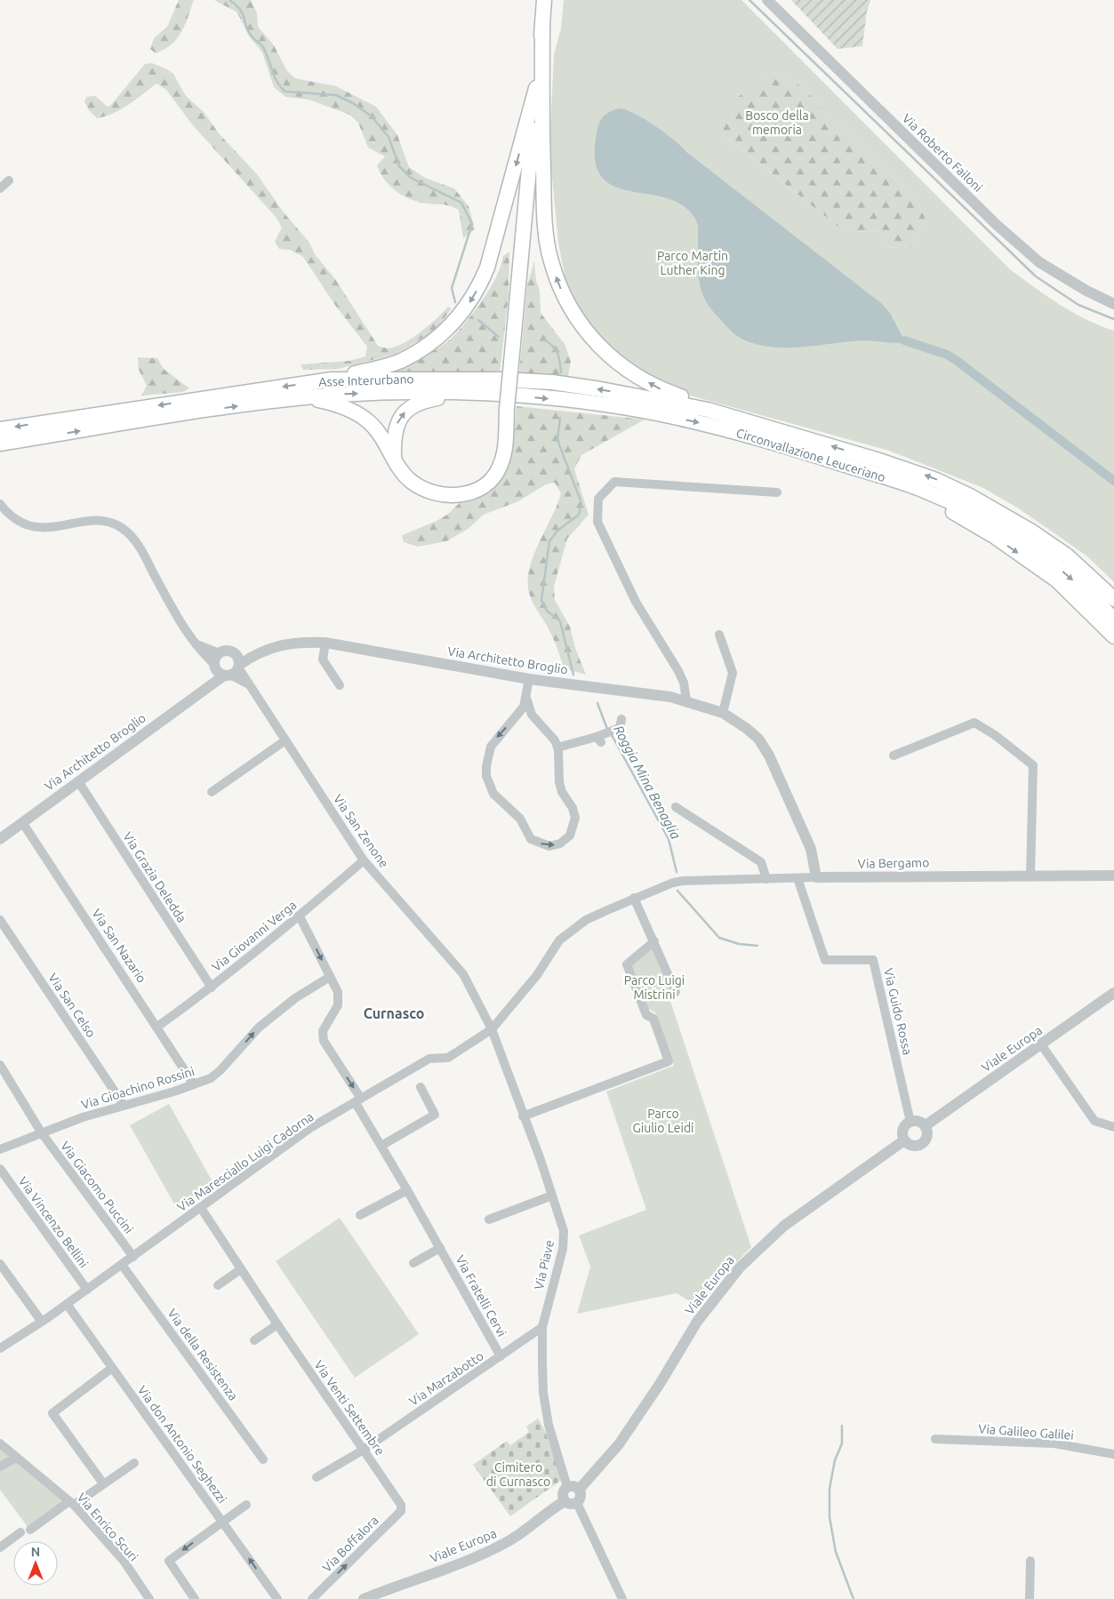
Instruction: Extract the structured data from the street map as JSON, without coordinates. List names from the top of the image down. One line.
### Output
{"streets":{"highway":["Asse Interurbano","Circonvallazione Leuceriano"],"street":["Via Roberto Failoni","Via Architetto Broglio","Via San Zenone","Via Bergamo","Via Grazia Deledda","Via Giovanni Verga","Via San Nazario","Via San Celso","Via Guido Rossa","Viale Europa","Via Gioachino Rossini","Via Maresciallo Luigi Cadorna","Via Giacomo Puccini","Via Vincenzo Bellini","Via Piave","Via Fratelli Cervi","Via della Resistenza","Via Marzabotto","Via Venti Settembre","Via Galileo Galilei","Via don Antonio Seghezzi","Via Enrico Scuri","Via Boffalora"]},"crossings":[["Asse Interurbano","Circonvallazione Leuceriano"],["Via Architetto Broglio","Via San Zenone"],["Via Architetto Broglio","Via Bergamo"],["Via Architetto Broglio","Via Grazia Deledda"],["Via Architetto Broglio","Via San Nazario"],["Via San Zenone","Via Giovanni Verga"],["Via San Zenone","Via Maresciallo Luigi Cadorna"],["Via San Zenone","Via Piave"],["Via Bergamo","Via Guido Rossa"],["Via Bergamo","Via Maresciallo Luigi Cadorna"],["Via Grazia Deledda","Via Giovanni Verga"],["Via Giovanni Verga","Via San Nazario"],["Via Giovanni Verga","Via Fratelli Cervi"],["Via San Nazario","Via Gioachino Rossini"],["Via San Celso","Via Gioachino Rossini"],["Via Guido Rossa","Viale Europa"],["Viale Europa","Via Piave"],["Via Gioachino Rossini","Via Giacomo Puccini"],["Via Gioachino Rossini","Via Fratelli Cervi"],["Via Maresciallo Luigi Cadorna","Via Giacomo Puccini"],["Via Maresciallo Luigi Cadorna","Via Vincenzo Bellini"],["Via Maresciallo Luigi Cadorna","Via Piave"],["Via Maresciallo Luigi Cadorna","Via Fratelli Cervi"],["Via Maresciallo Luigi Cadorna","Via della Resistenza"],["Via Maresciallo Luigi Cadorna","Via Venti Settembre"],["Via Maresciallo Luigi Cadorna","Via don Antonio Seghezzi"],["Via Piave","Via Marzabotto"],["Via Fratelli Cervi","Via Marzabotto"],["Via Marzabotto","Via Venti Settembre"],["Via Venti Settembre","Via Boffalora"]],"one_way":["Via Gioachino Rossini","Via Fratelli Cervi","Via Boffalora"],"districts":["Curnasco"],"water":["Roggia Mina Benaglia"],"parks":["Bosco della memoria","Parco Martin Luther King","Parco Luigi Mistrini","Parco Giulio Leidi","Cimitero di Curnasco"],"north":"top"}
